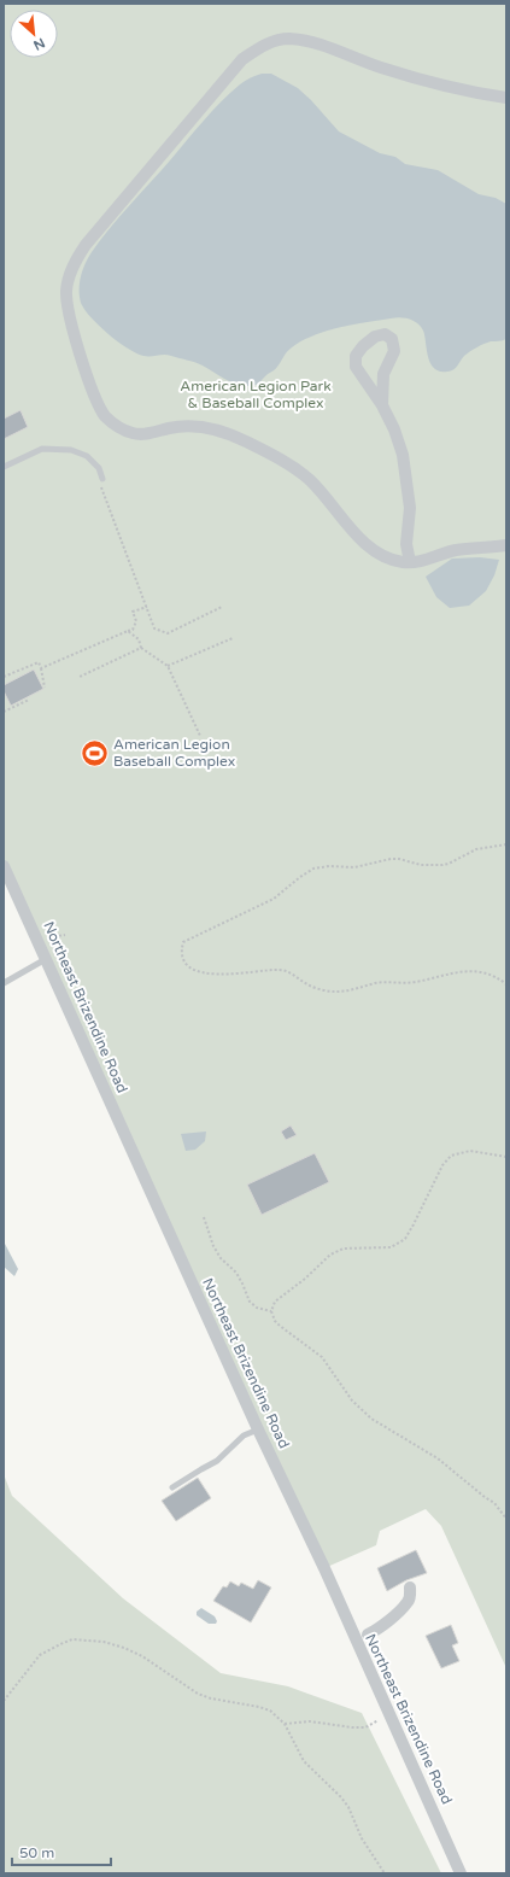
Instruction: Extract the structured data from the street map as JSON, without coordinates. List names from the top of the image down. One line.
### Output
{"streets":{"street":["Northeast Brizendine Road"]},"parks":["American Legion Park & Baseball Complex"],"places":{"sports":["American Legion Baseball Complex"]},"scale_bar":"50 m","north":"bottom right"}
